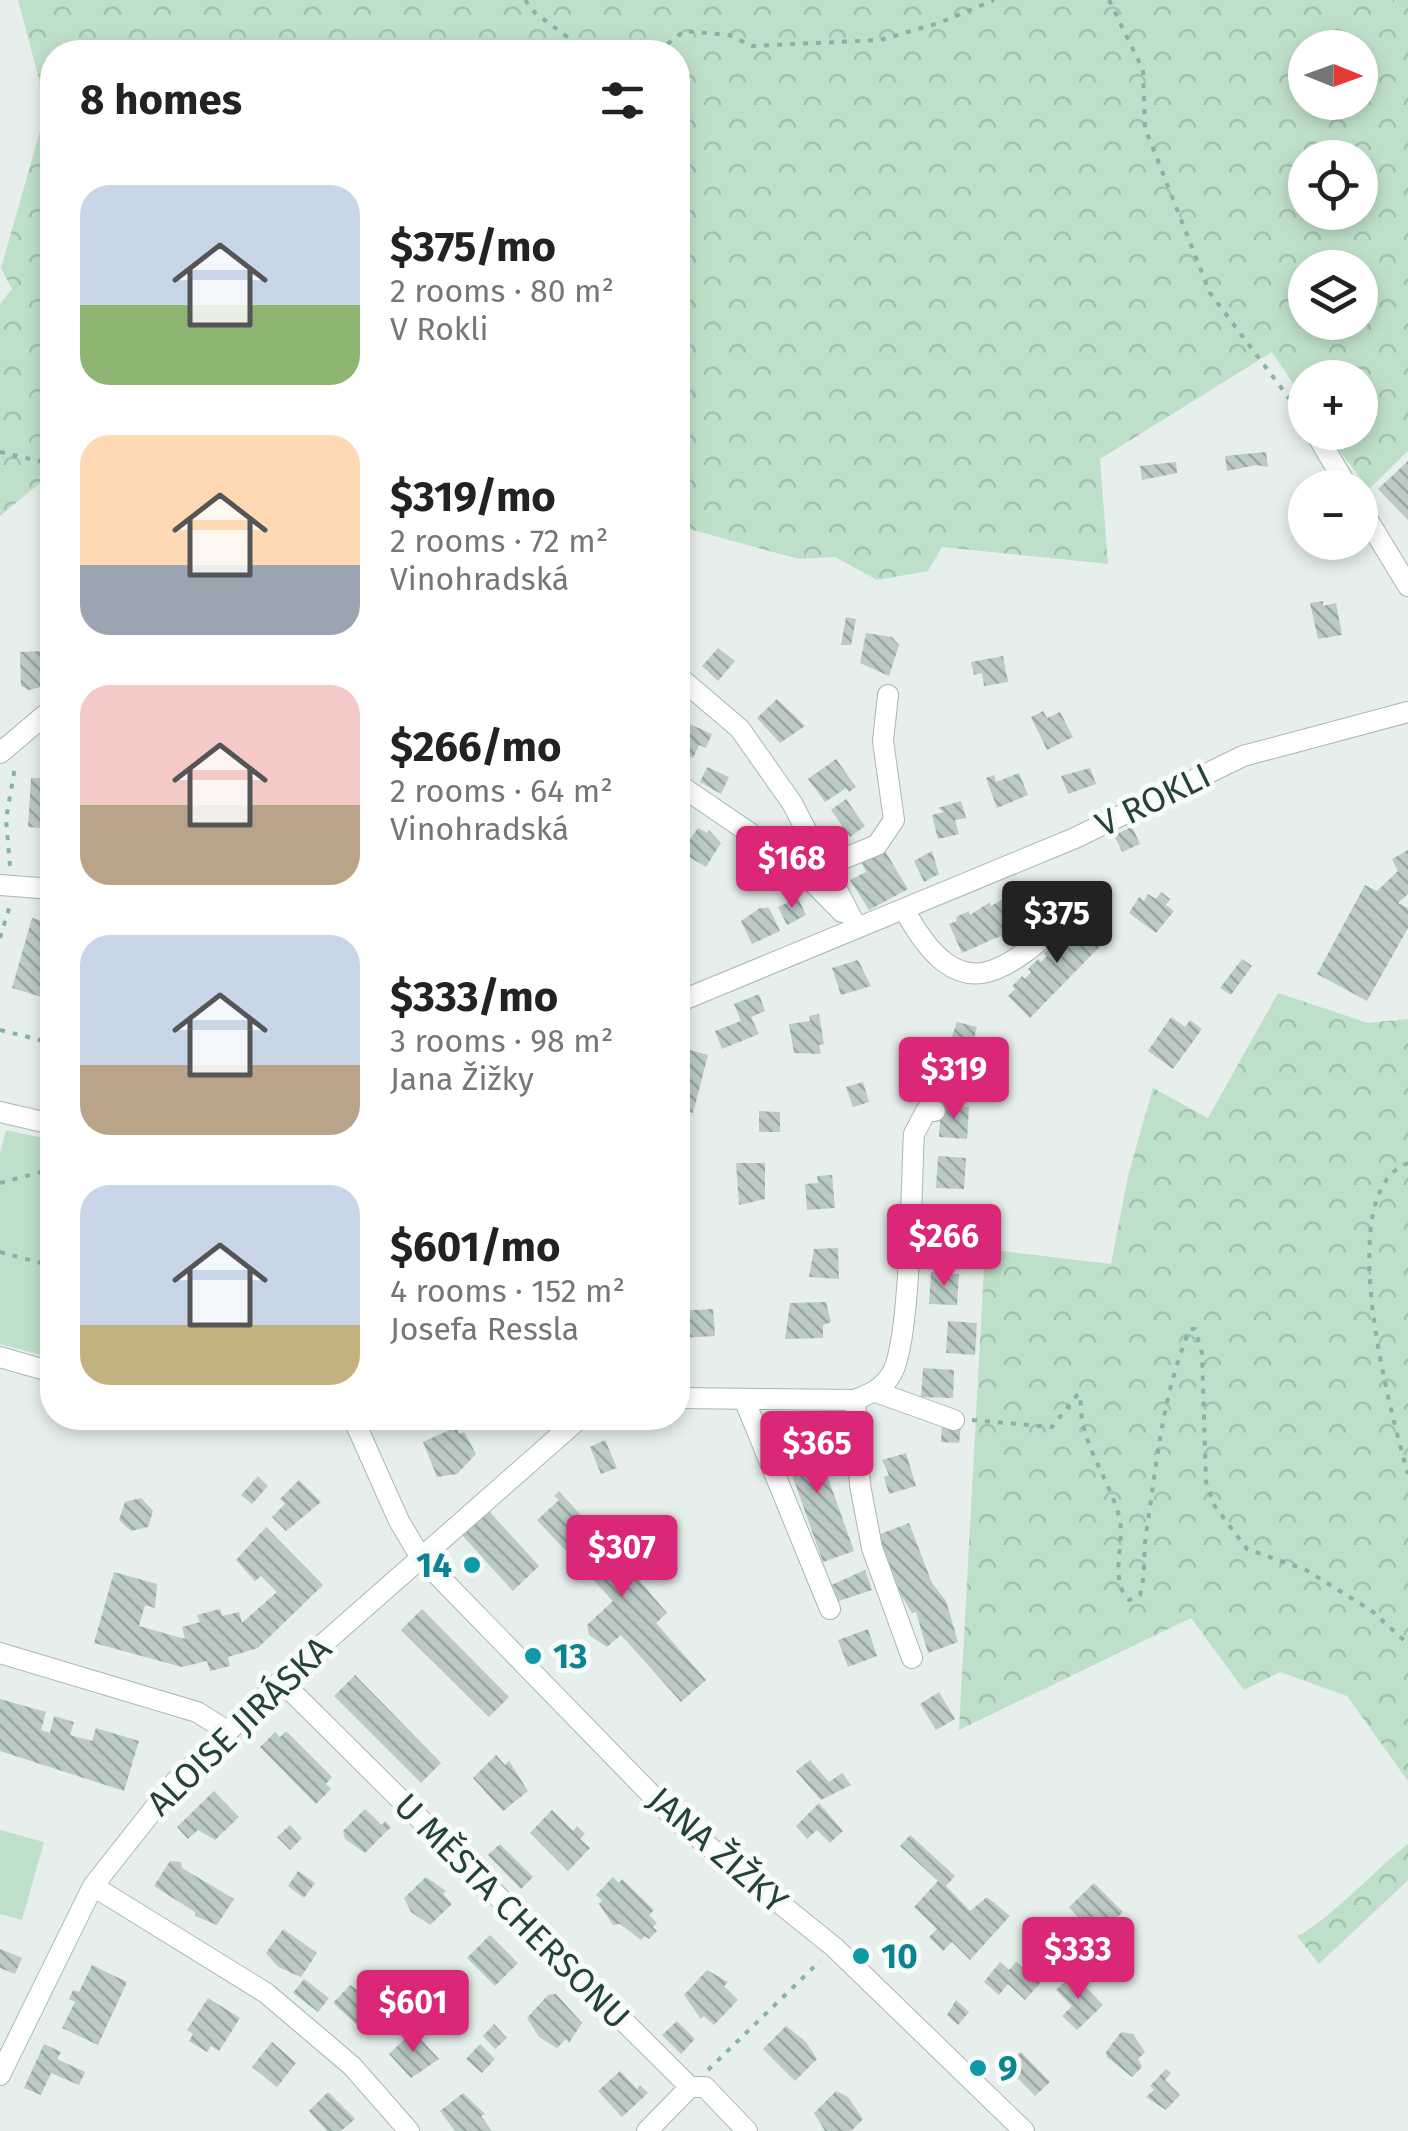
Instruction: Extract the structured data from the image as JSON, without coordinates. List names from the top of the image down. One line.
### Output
{"streets":{"street":["V ROKLI","ALOISE JIRÁSKA","JANA ŽIŽKY","U MĚSTA CHERSONU"]},"crossings":[["ALOISE JIRÁSKA","JANA ŽIŽKY"],["ALOISE JIRÁSKA","U MĚSTA CHERSONU"]],"places":["14","13","10","9"],"north":"right","page":{"map_buttons":["+","−"],"heading":"8 homes","list":[{"name":"$375/mo","note":"2 rooms · 80 m² · V Rokli"},{"name":"$319/mo","note":"2 rooms · 72 m² · Vinohradská"},{"name":"$266/mo","note":"2 rooms · 64 m² · Vinohradská"},{"name":"$333/mo","note":"3 rooms · 98 m² · Jana Žižky"},{"name":"$601/mo","note":"4 rooms · 152 m² · Josefa Ressla"}],"price":["$168","$375","$319","$266","$365","$307","$333","$601"]}}
